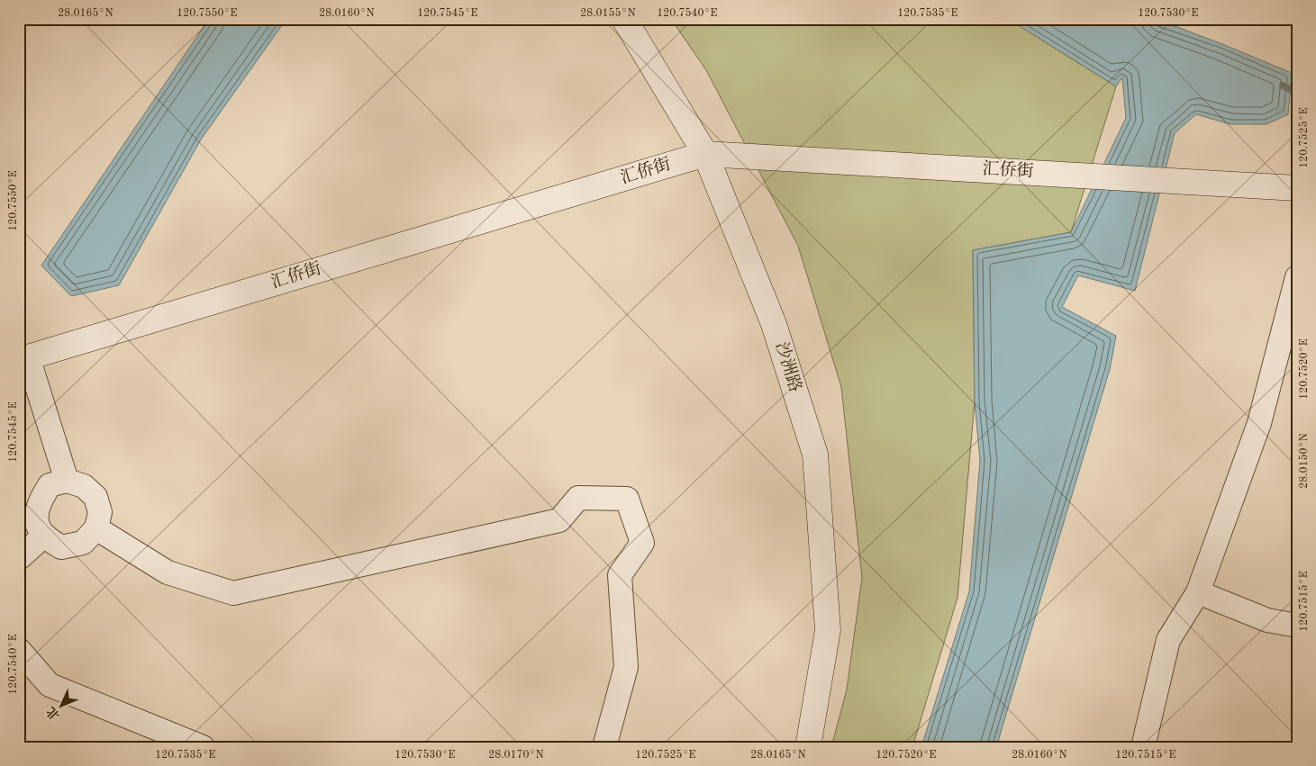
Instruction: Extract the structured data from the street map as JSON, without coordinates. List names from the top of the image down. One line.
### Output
{"streets":{"street":["汇侨街","沙洲路"]},"crossings":[["汇侨街","沙洲路"]],"north":"bottom left","coordinates":["28.0165°N","120.7550°E","28.0160°N","120.7545°E","28.0155°N","120.7540°E","120.7535°E","120.7530°E","120.7525°E","120.7520°E","28.0150°N","120.7515°E","28.0170°N"]}
